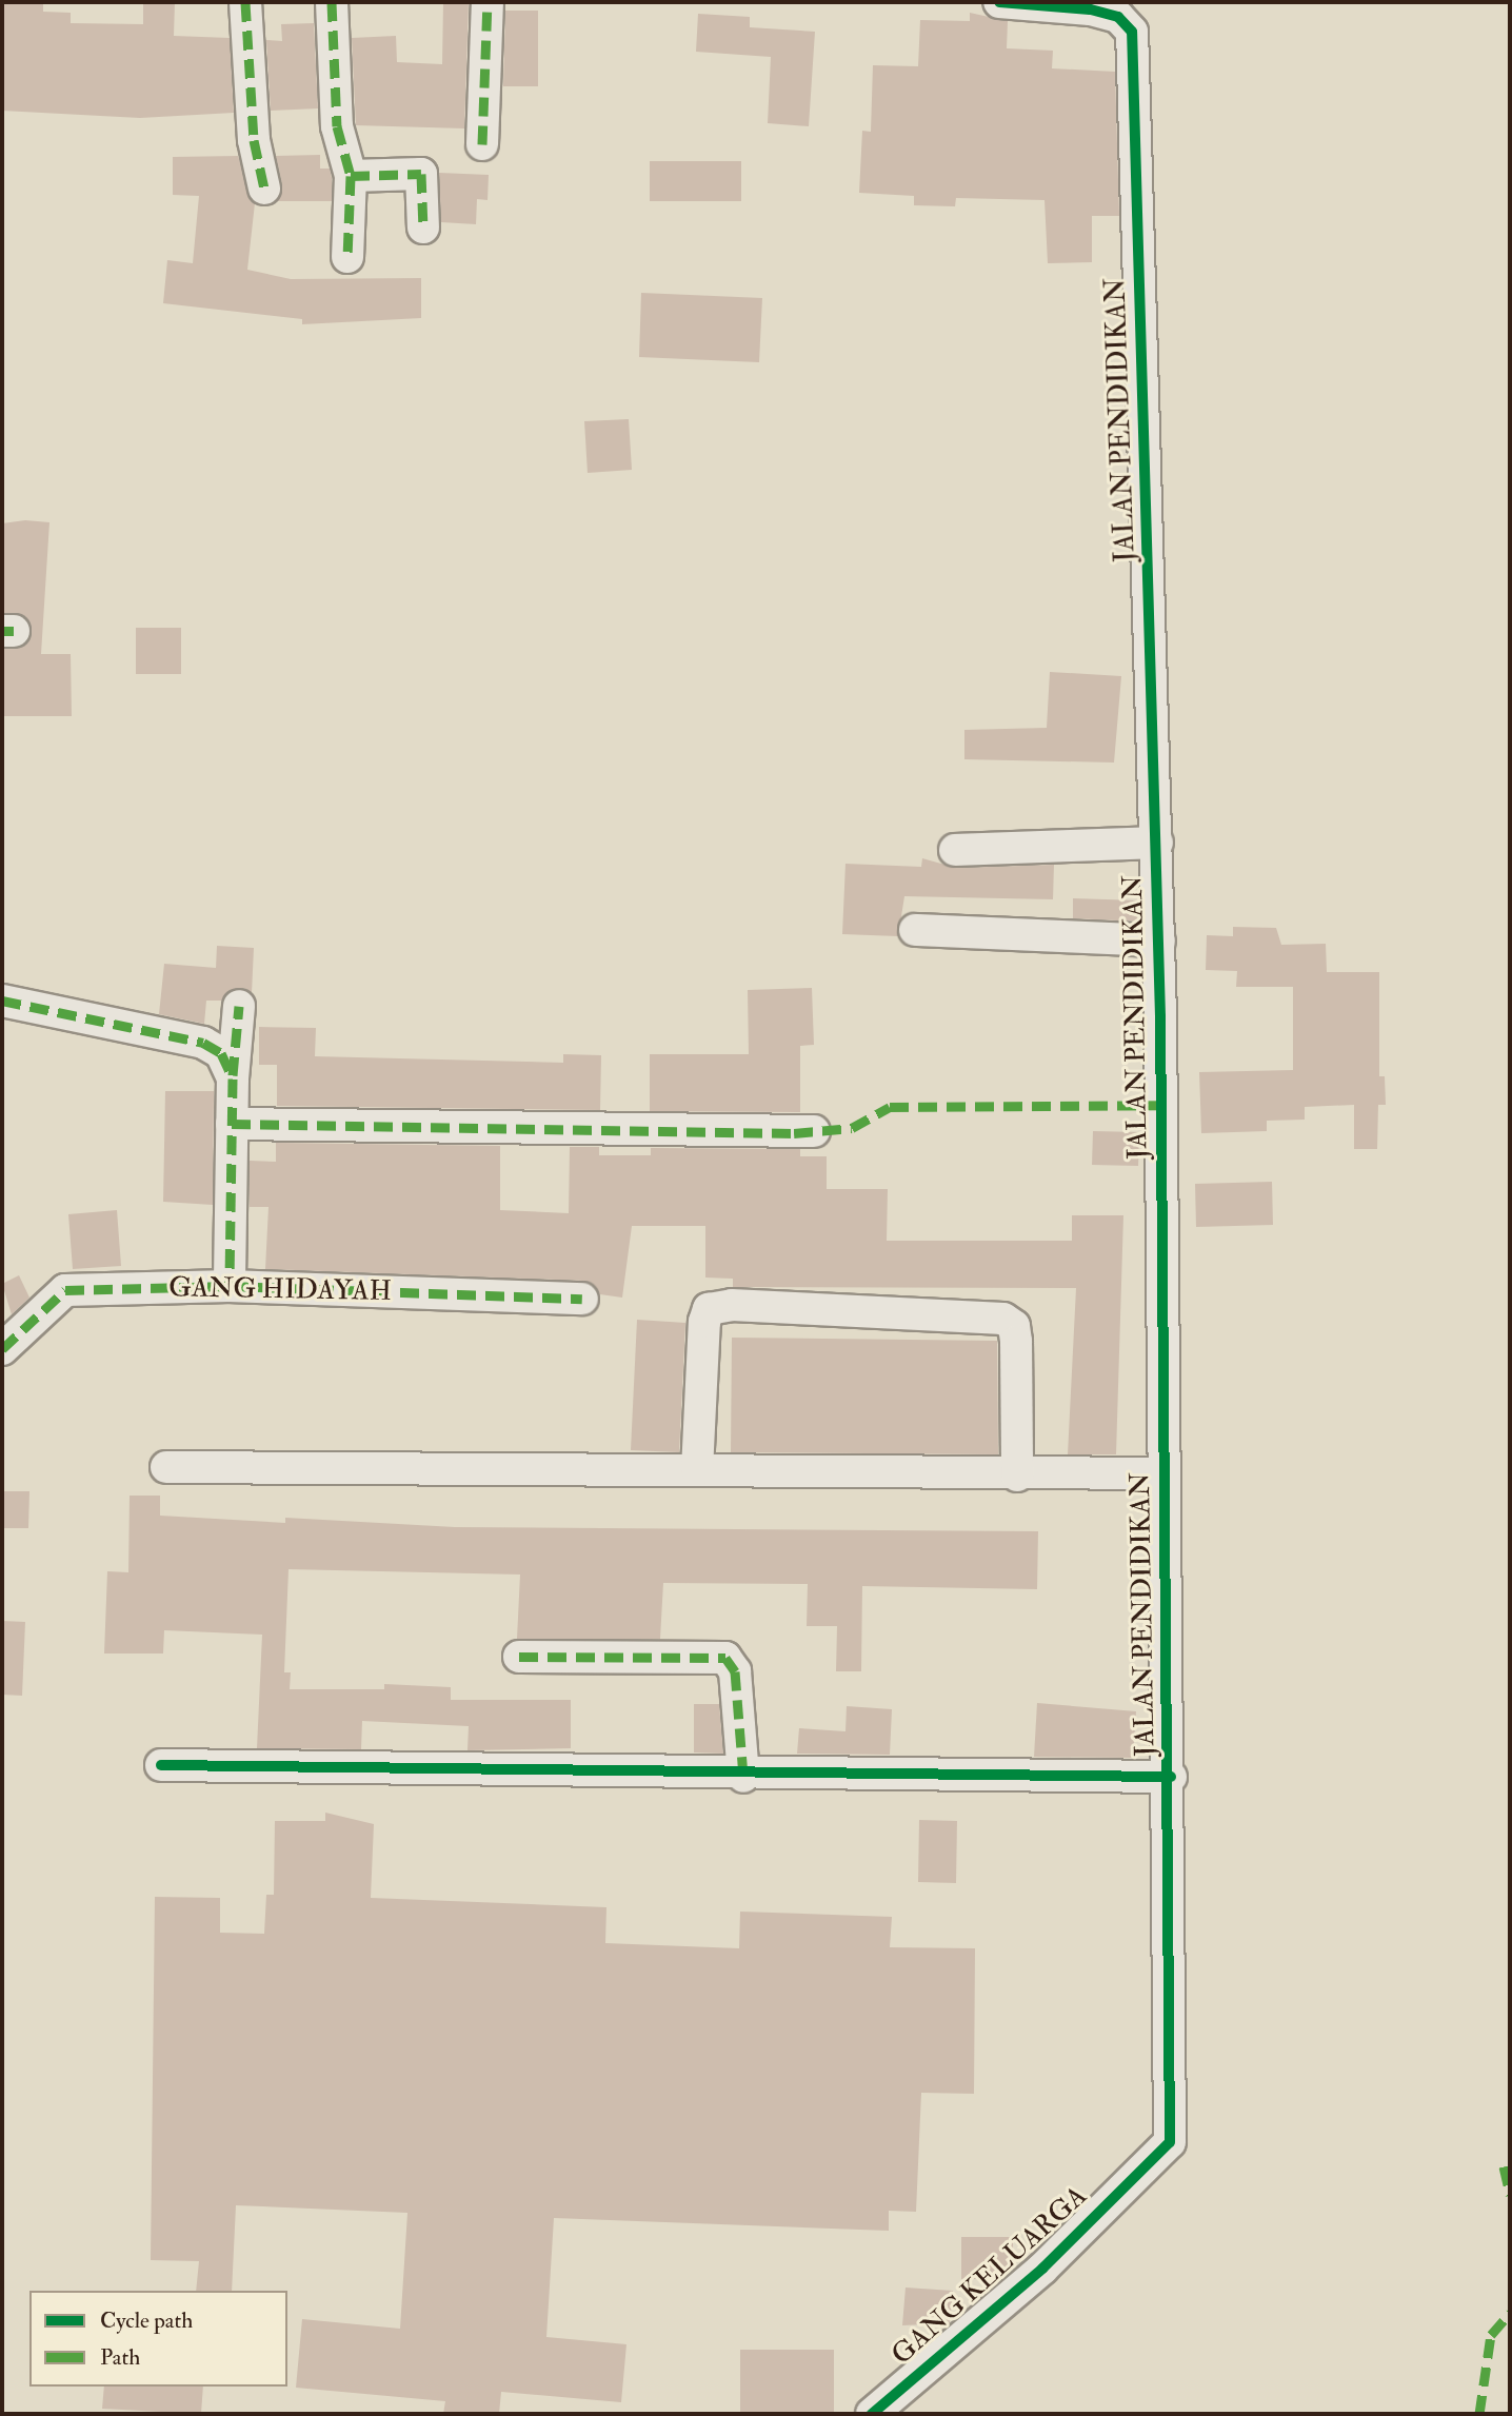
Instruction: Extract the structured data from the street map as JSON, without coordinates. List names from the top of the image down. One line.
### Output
{"streets":{"street":["JALAN PENDIDIKAN","GANG HIDAYAH","GANG KELUARGA"]},"crossings":[["JALAN PENDIDIKAN","GANG KELUARGA"]],"legend":["Cycle path","Path"]}
